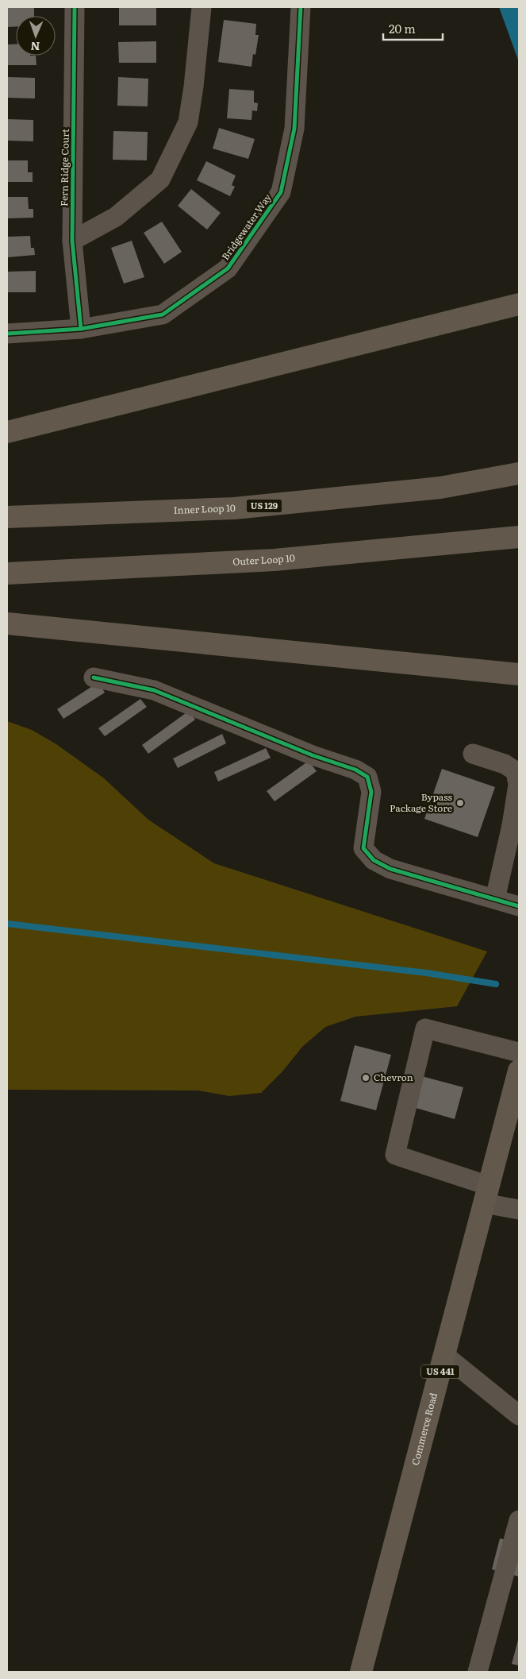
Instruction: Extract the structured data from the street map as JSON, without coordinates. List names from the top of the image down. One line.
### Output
{"streets":{"highway":["US 129","Inner Loop 10","Outer Loop 10","US 441","Commerce Road"],"street":["Fern Ridge Court","Bridgewater Way"]},"crossings":[["Fern Ridge Court","Bridgewater Way"]],"places":["Bypass Package Store","Chevron"],"scale_bar":"20 m","north":"bottom"}
